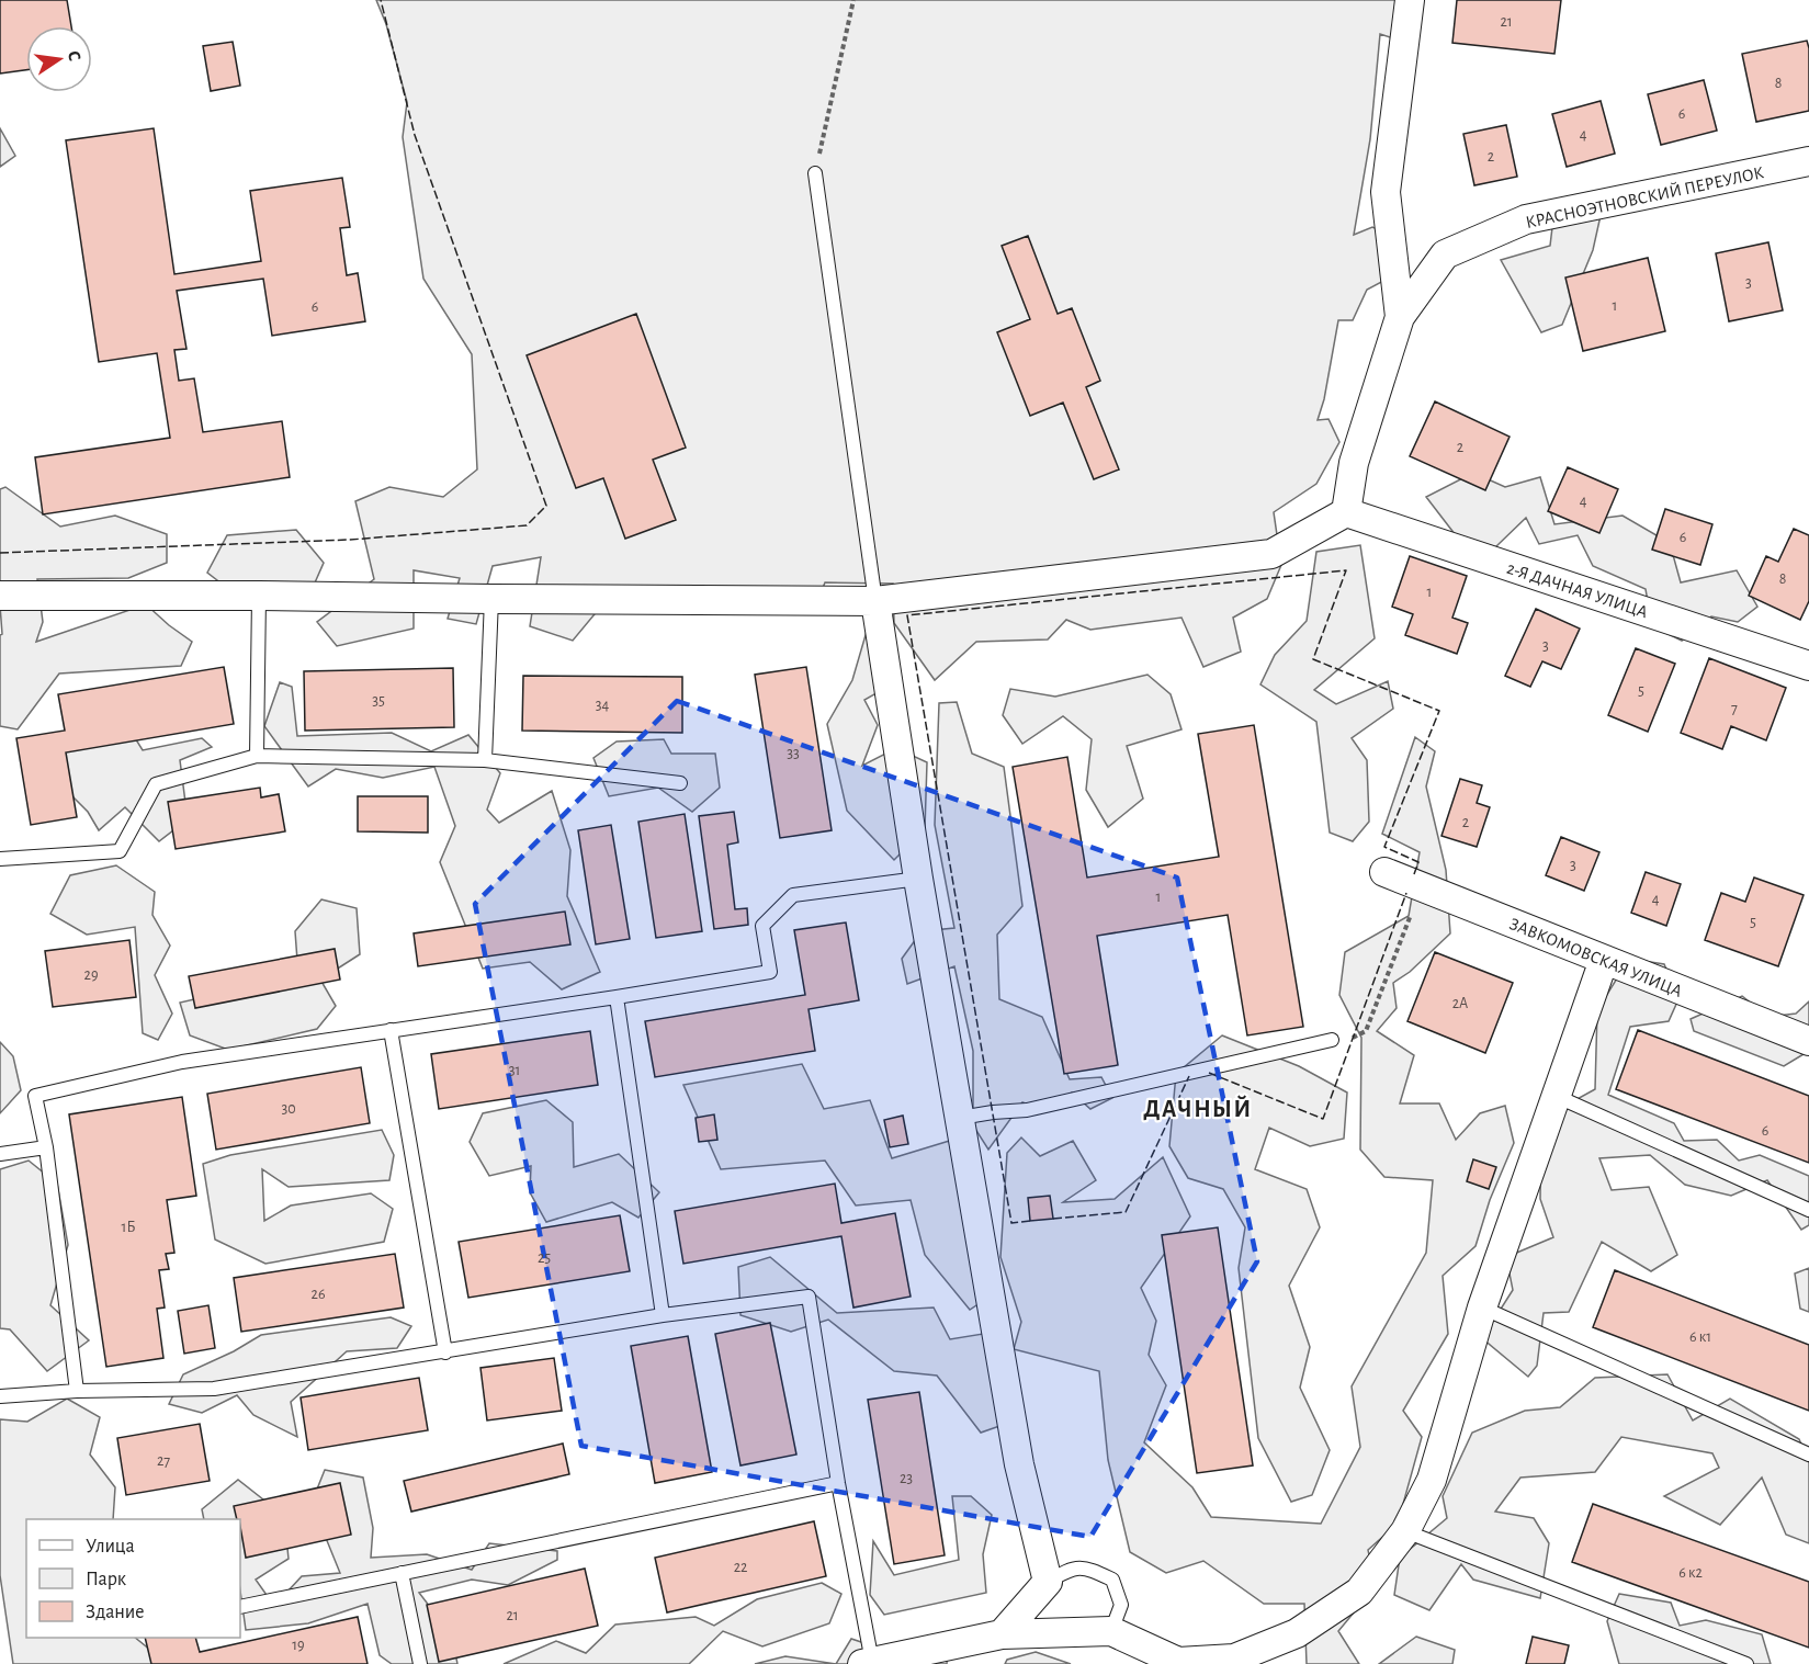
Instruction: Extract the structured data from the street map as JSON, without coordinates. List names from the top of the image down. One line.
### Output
{"streets":{"street":["КРАСНОЭТНОВСКИЙ ПЕРЕУЛОК","2-Я ДАЧНАЯ УЛИЦА","ЗАВКОМОВСКАЯ УЛИЦА"]},"districts":["ДАЧНЫЙ"],"house_numbers":["21","8","6","4","2","3","1","6","2","4","6","8","1","3","5","35","34","7","33","2","3","1","4","5","29","2А","31","30","6","1Б","25","26","6 к1","27","23","22","6 к2","21","19"],"legend":["Улица","Парк","Здание"],"north":"right"}
